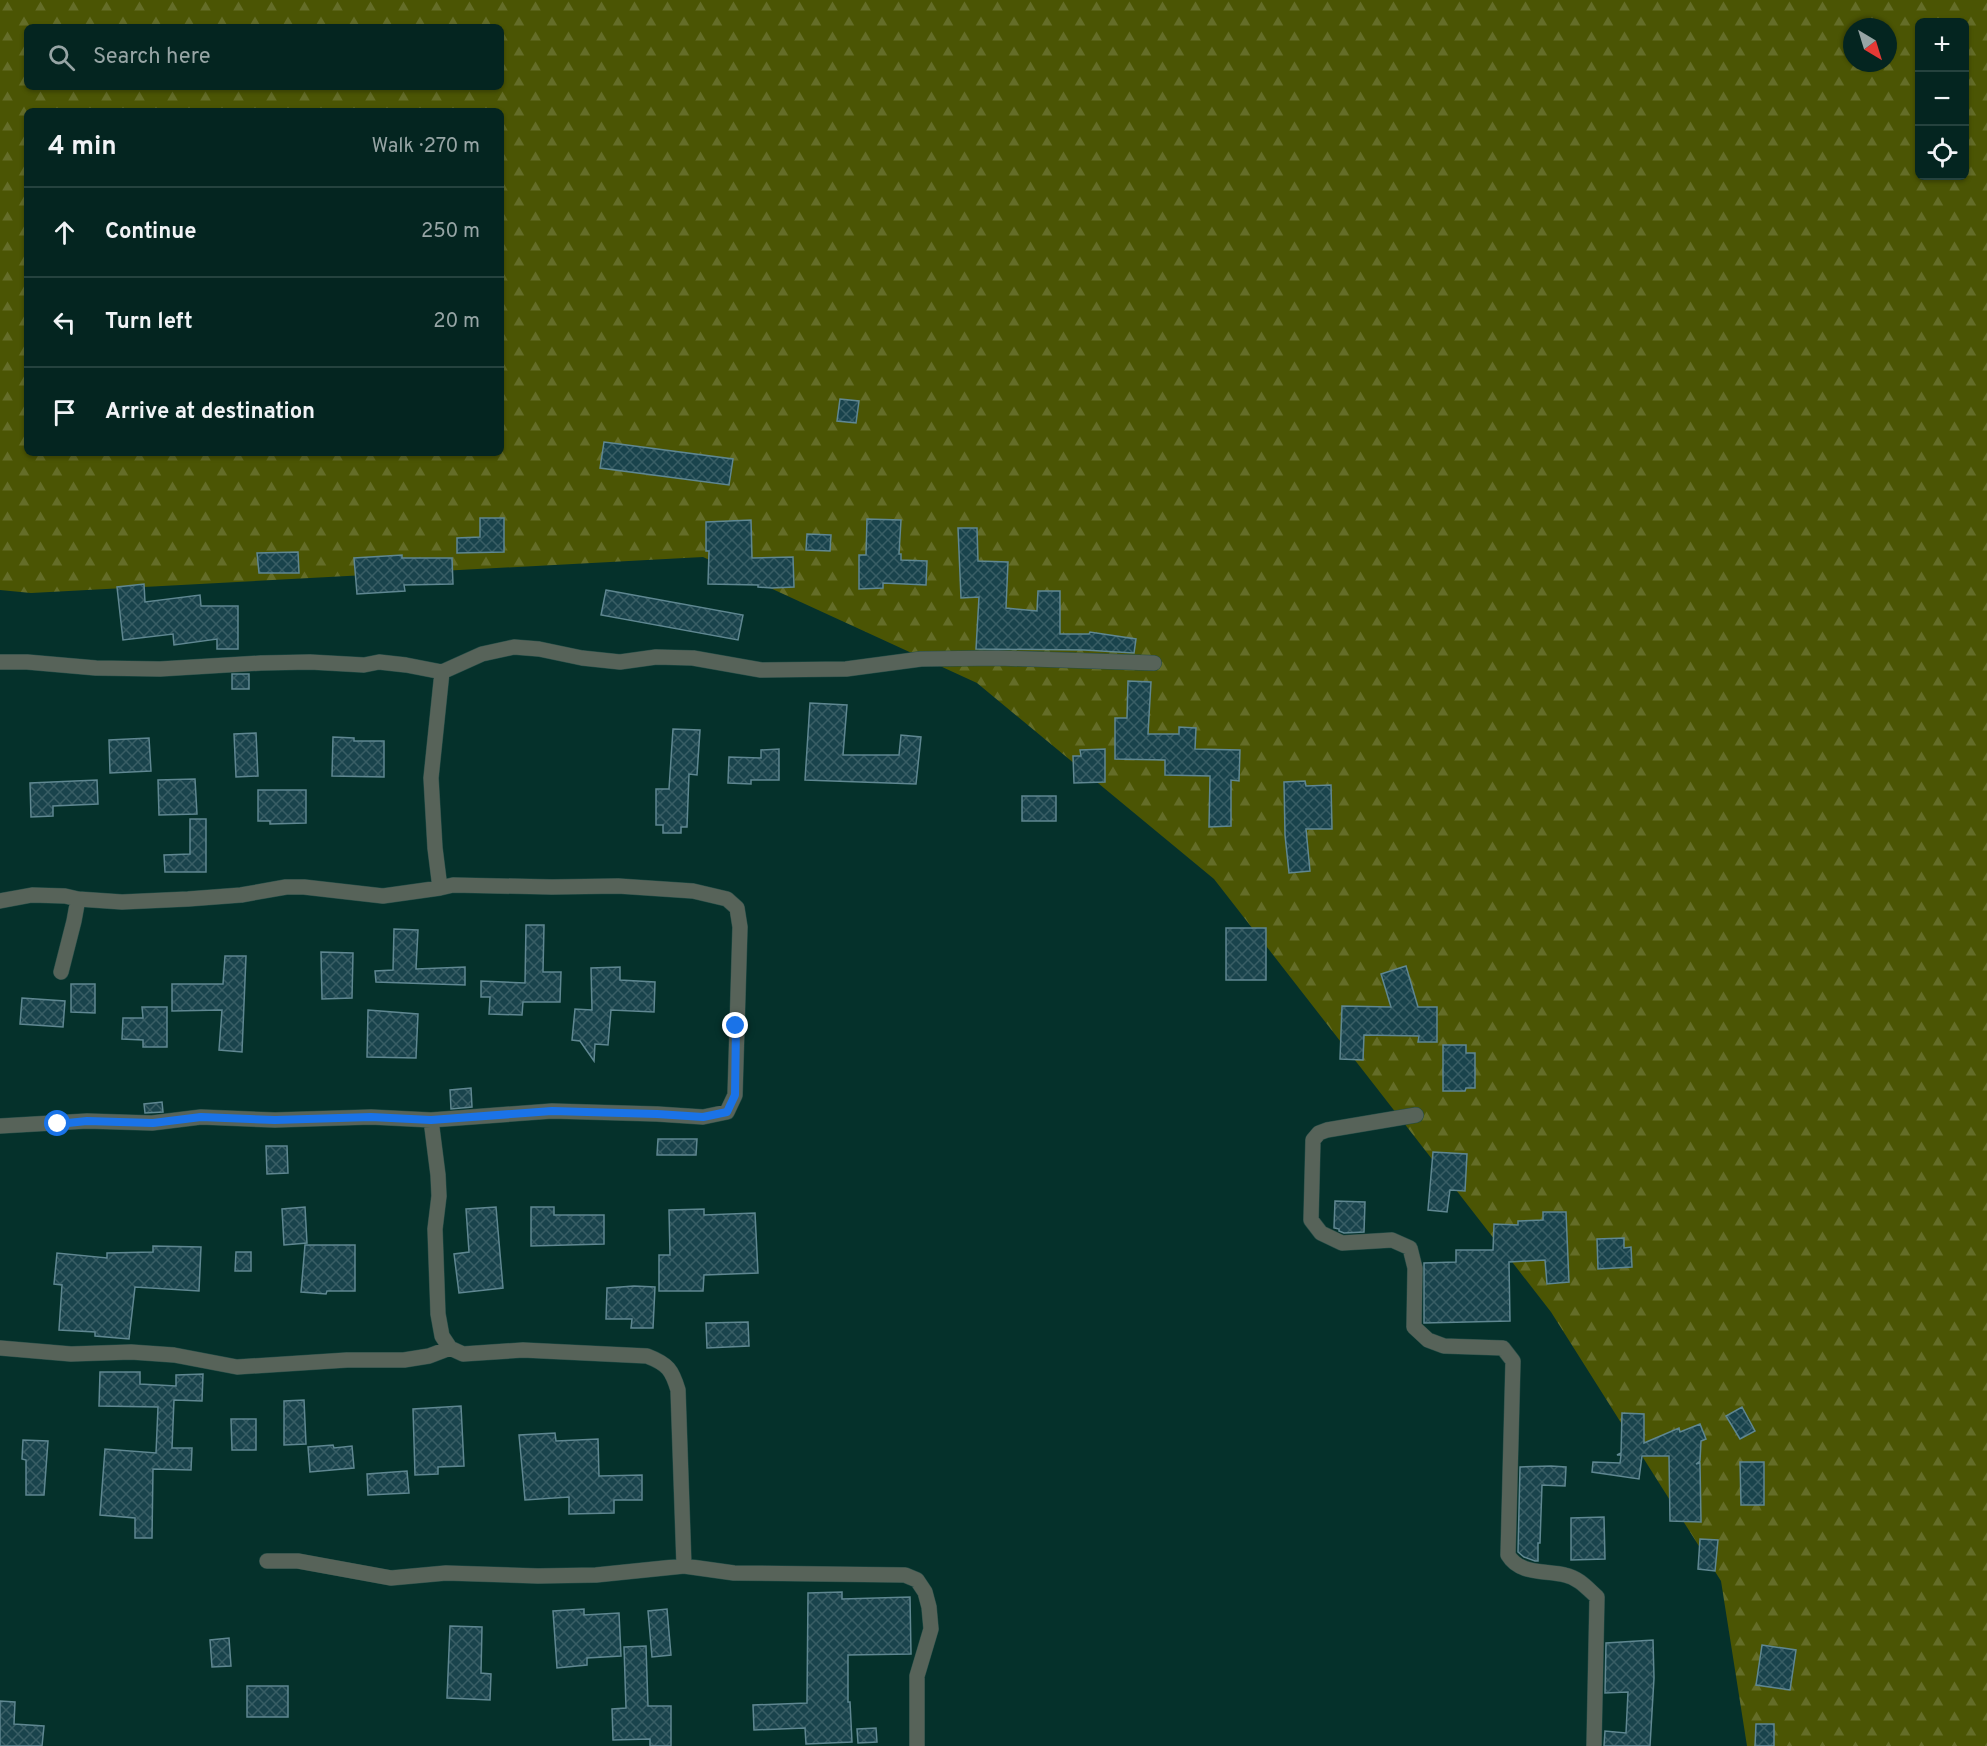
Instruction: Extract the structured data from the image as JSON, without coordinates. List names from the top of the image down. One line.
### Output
{"north":"bottom right","page":{"map_buttons":["+","−"],"search":"Search here","heading":["4 min","Walk · 270 m"],"list":[["Continue","250 m"],["Turn left","20 m"],"Arrive at destination"]}}
